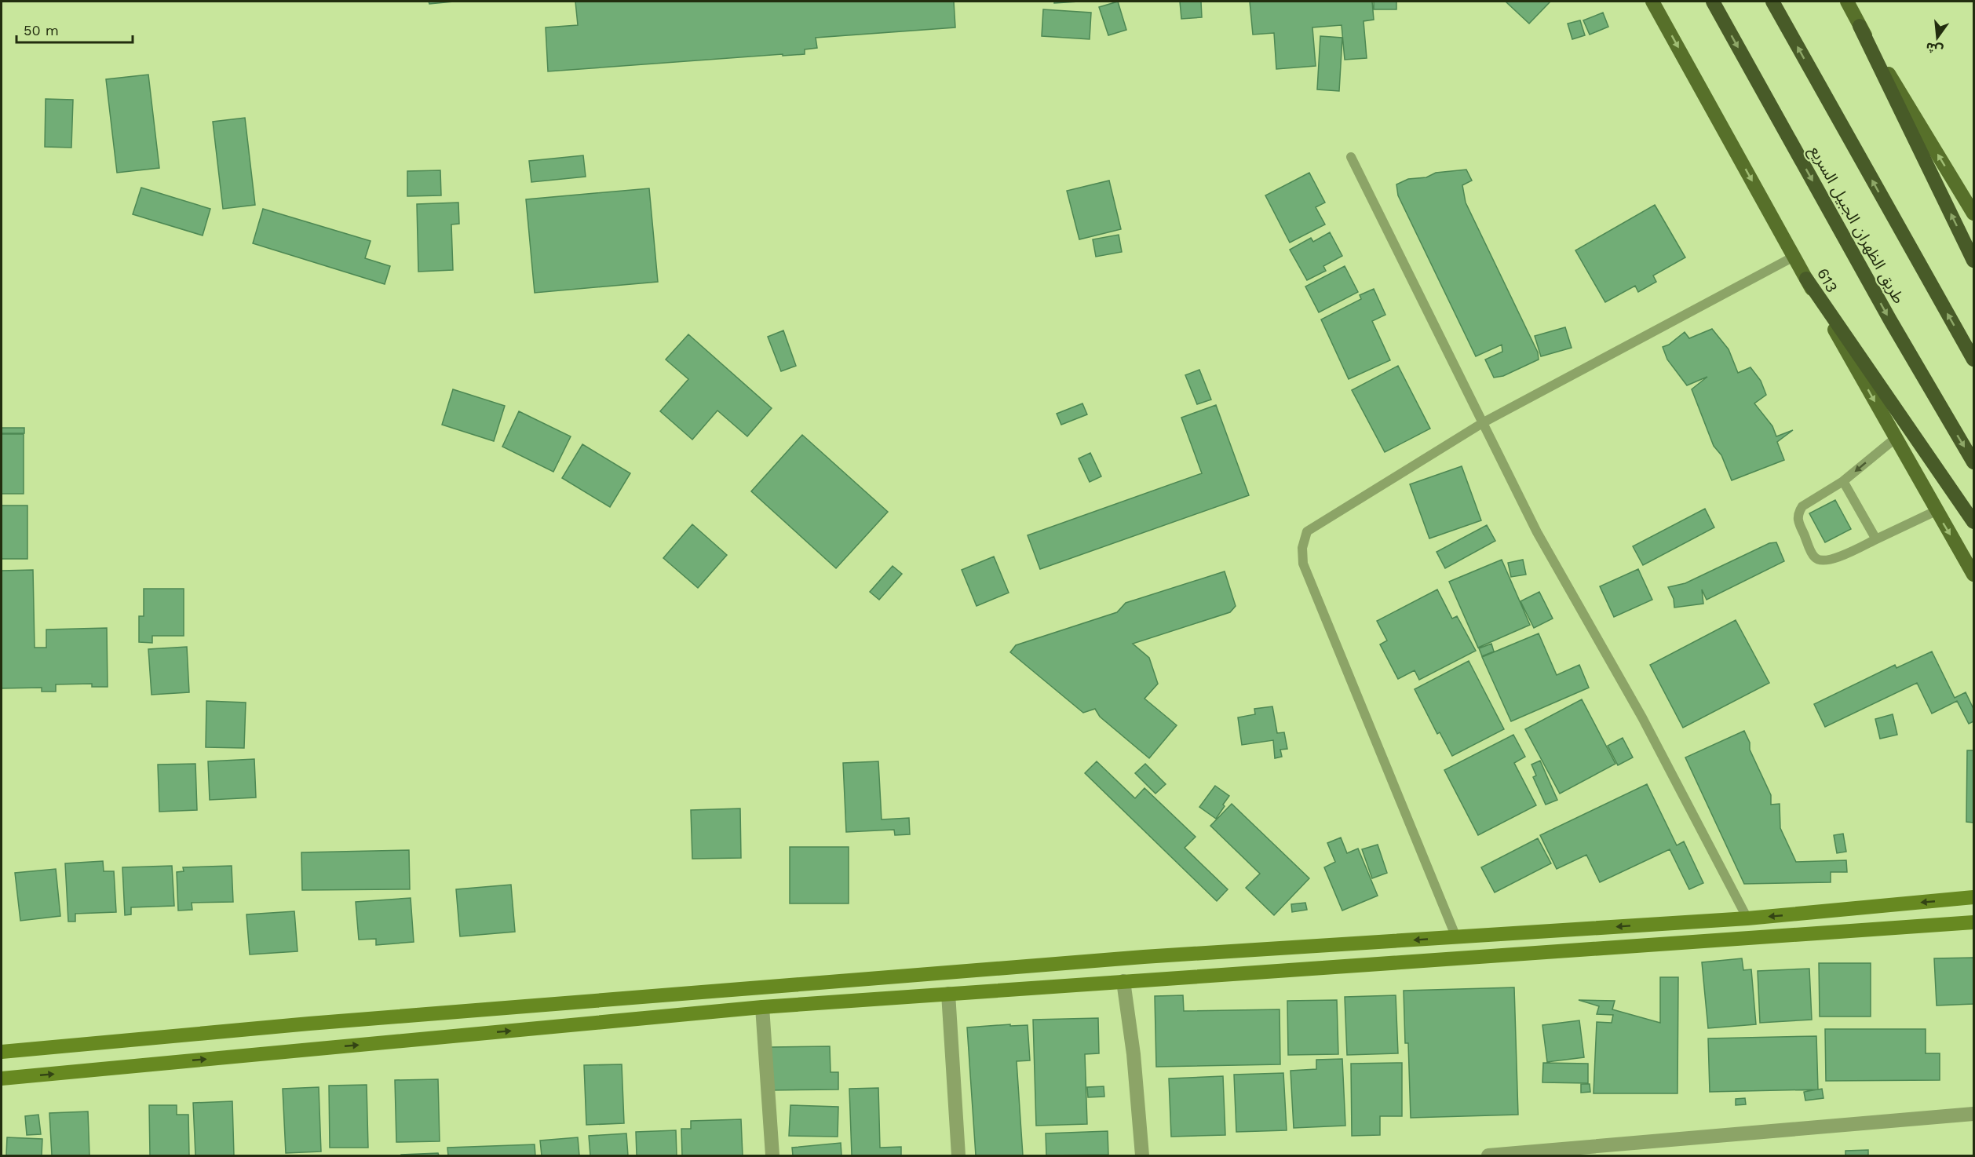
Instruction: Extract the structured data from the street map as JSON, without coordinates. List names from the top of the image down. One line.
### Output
{"streets":{"highway":["طريق الظهران الجبيل السريع"],"main road":["613"]},"one_way":["613"],"scale_bar":"50 m","north":"bottom"}
